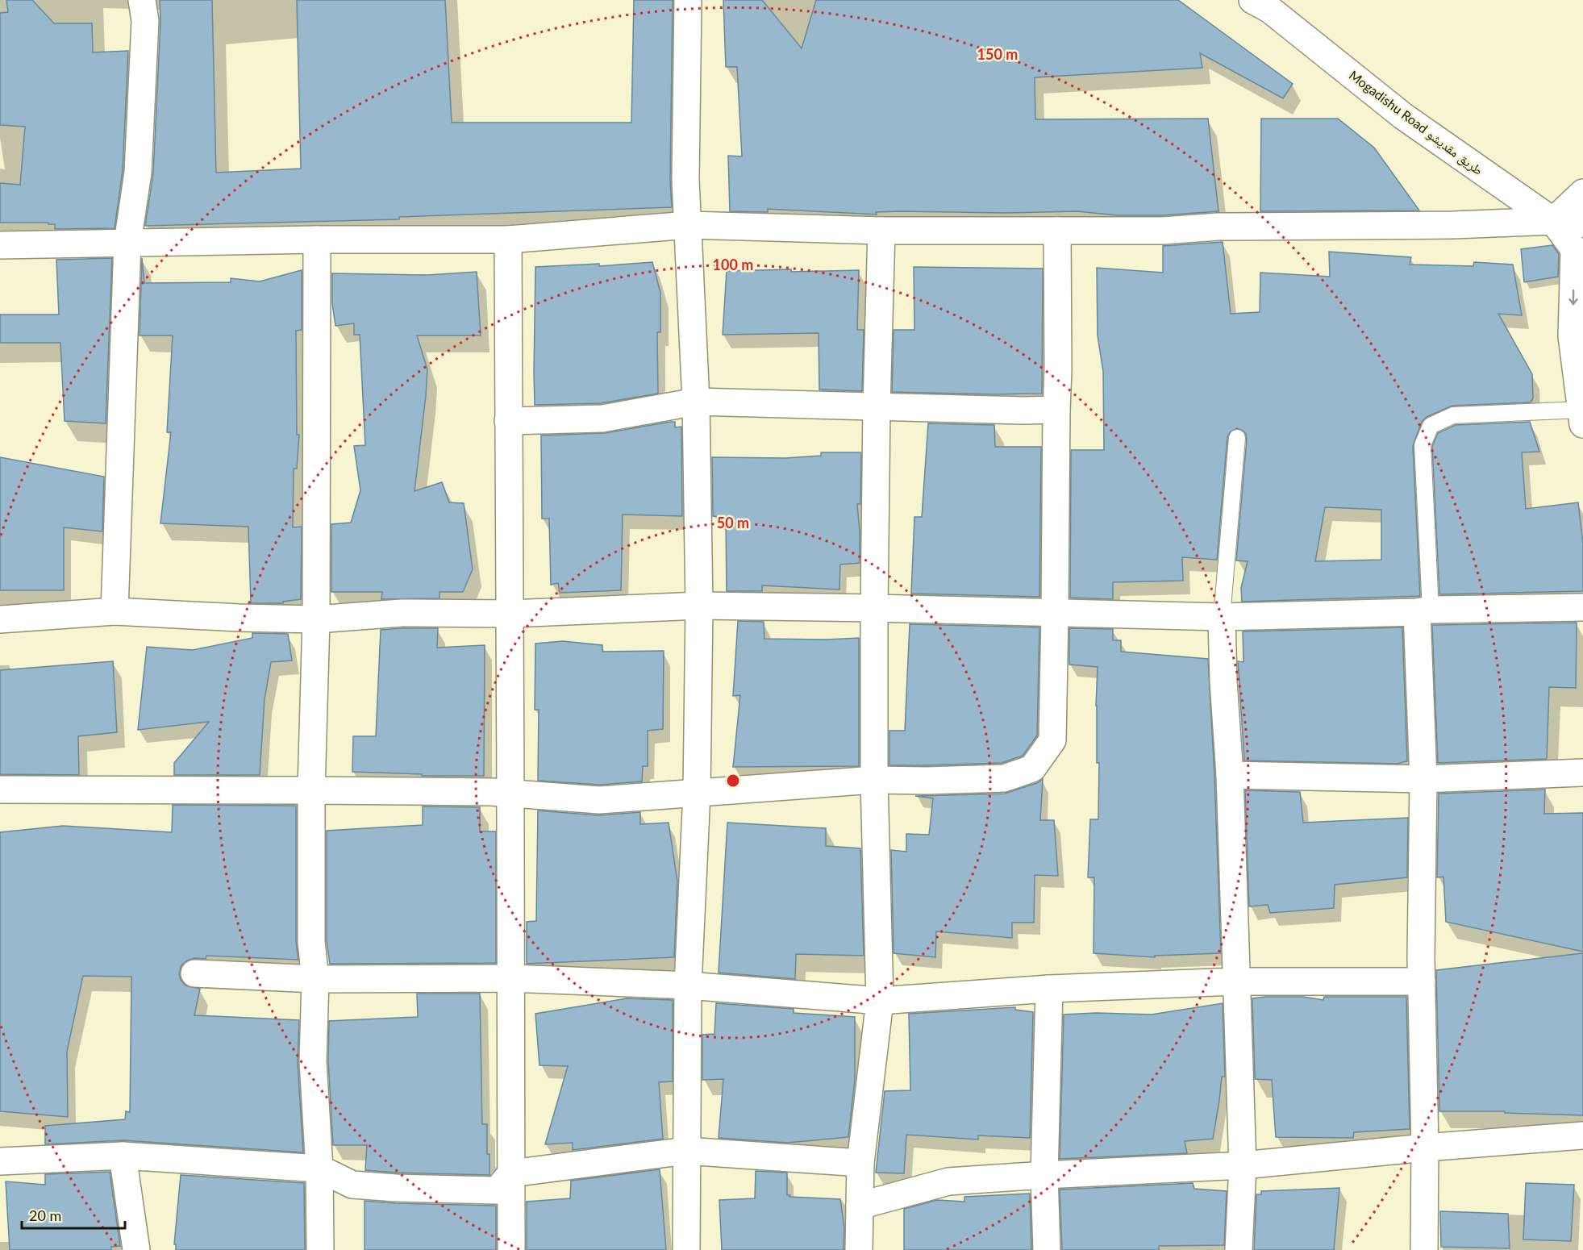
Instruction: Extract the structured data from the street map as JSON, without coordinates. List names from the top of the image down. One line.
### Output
{"streets":{"main road":["Mogadishu Road طريق مقديشو"]},"scale_bar":"20 m","rings":["150 m","100 m","50 m"]}
